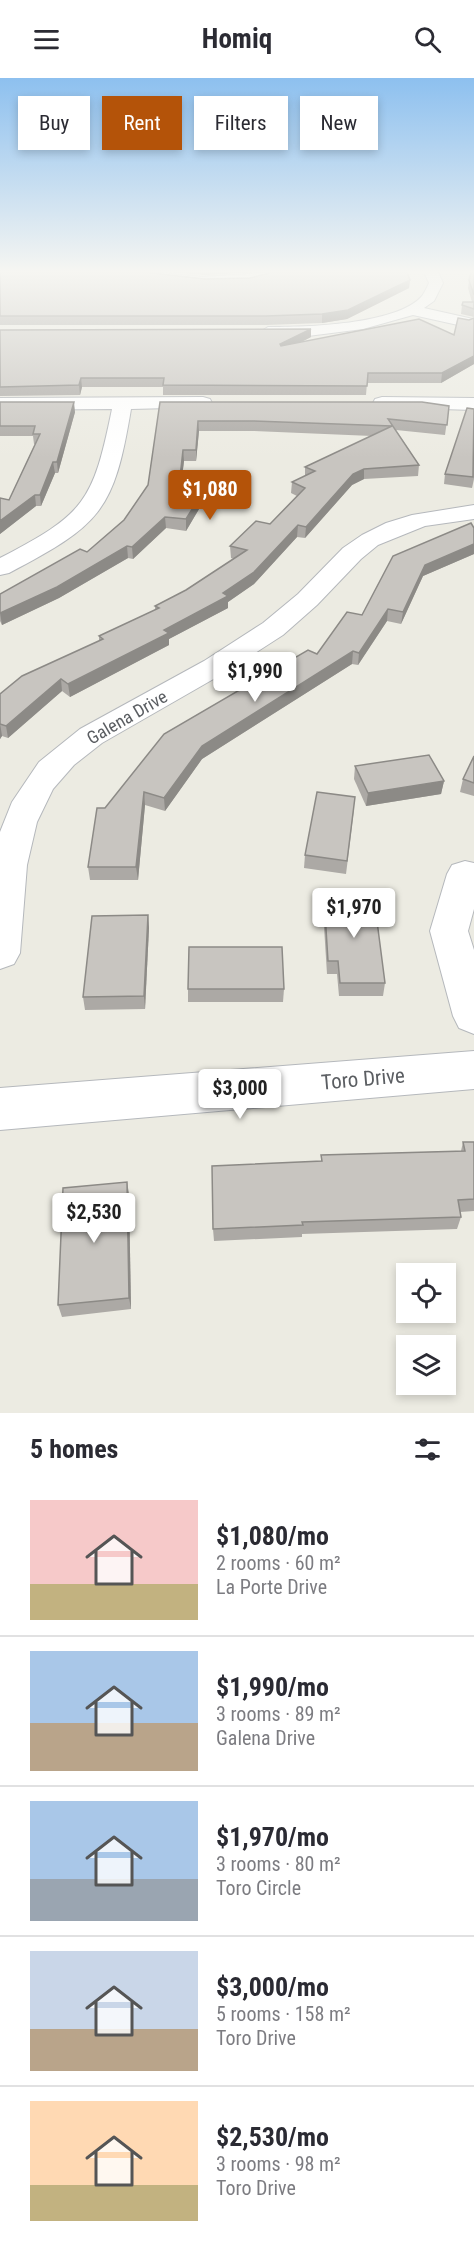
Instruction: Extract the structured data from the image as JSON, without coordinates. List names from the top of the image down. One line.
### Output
{"streets":{"street":["Galena Drive","Toro Drive"]},"page":{"header":"Homiq","chip":["Buy","Rent","Filters","New"],"price":["$1,080","$1,990","$1,970","$3,000","$2,530"],"heading":"5 homes","list":[{"name":"$1,080/mo","note":"2 rooms · 60 m² · La Porte Drive"},{"name":"$1,990/mo","note":"3 rooms · 89 m² · Galena Drive"},{"name":"$1,970/mo","note":"3 rooms · 80 m² · Toro Circle"},{"name":"$3,000/mo","note":"5 rooms · 158 m² · Toro Drive"},{"name":"$2,530/mo","note":"3 rooms · 98 m² · Toro Drive"}]}}
